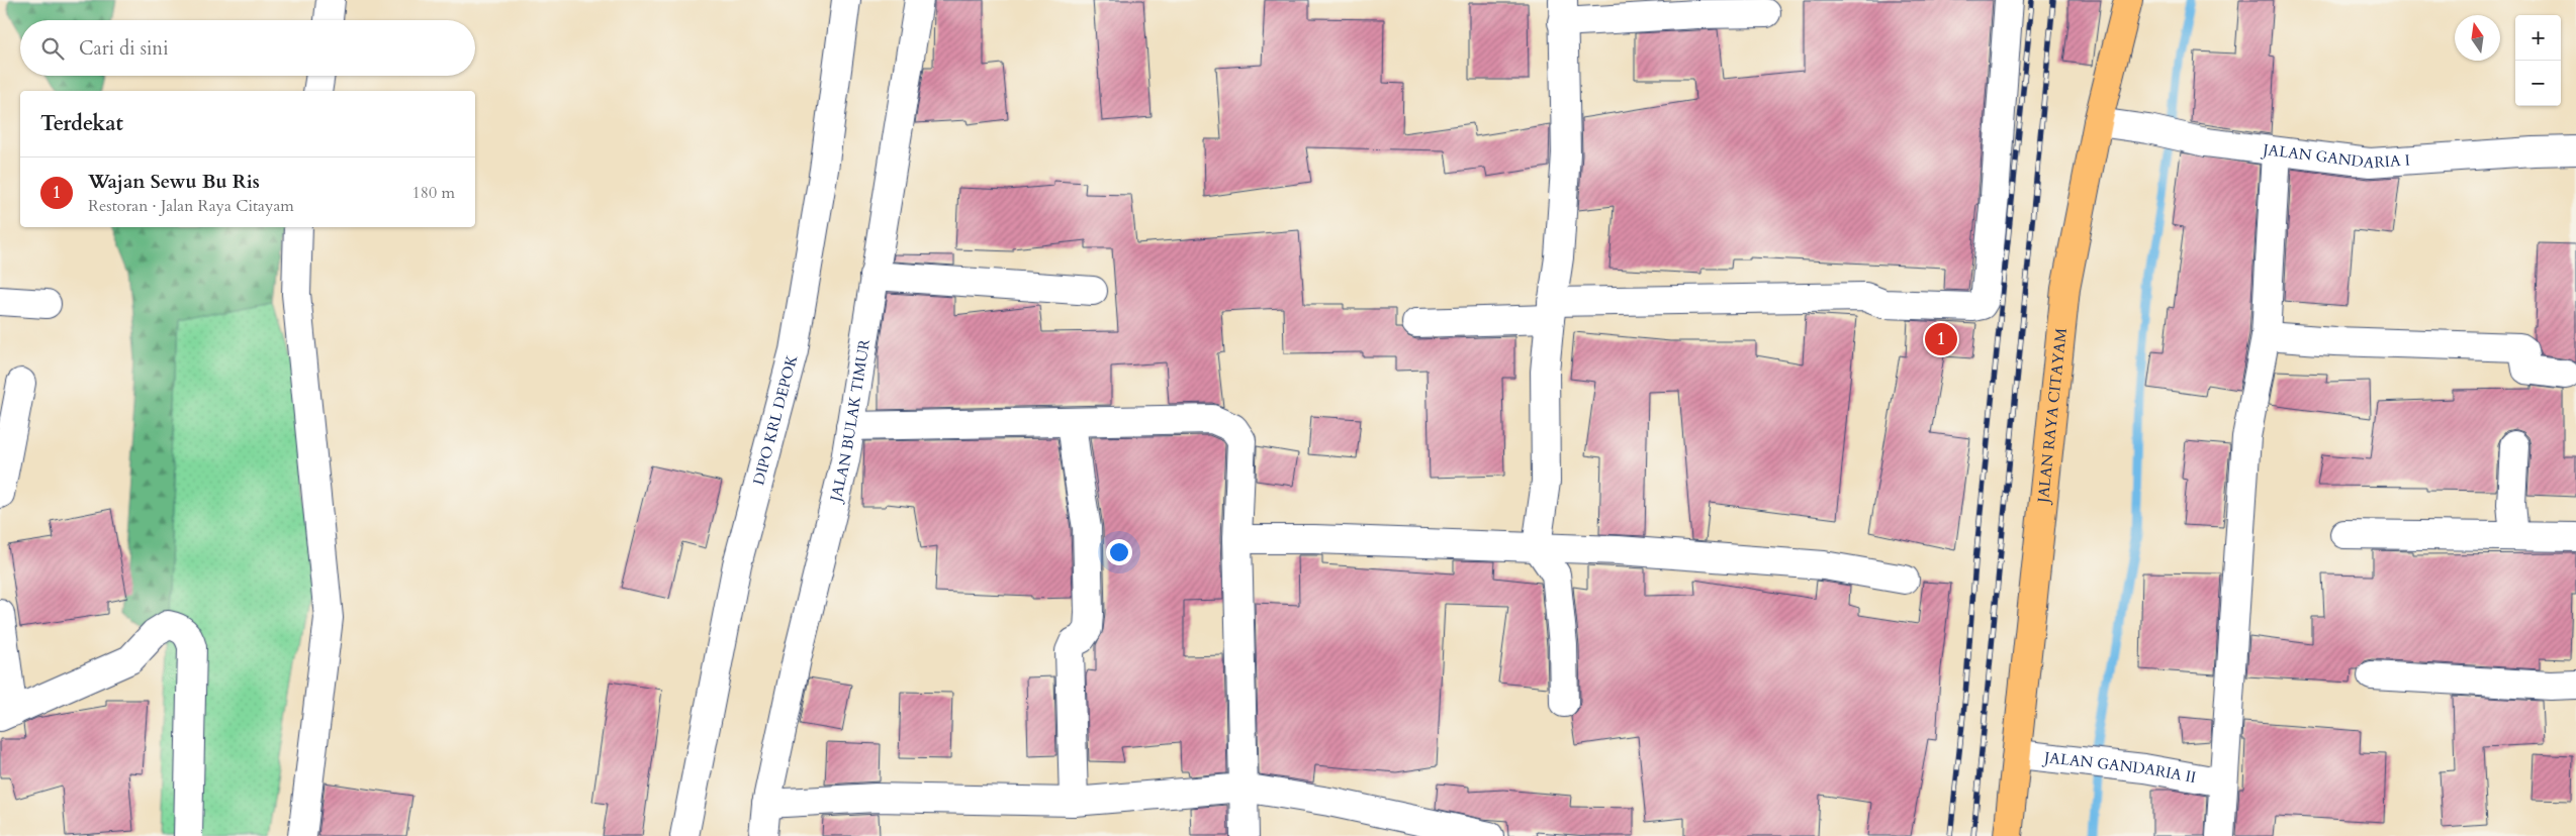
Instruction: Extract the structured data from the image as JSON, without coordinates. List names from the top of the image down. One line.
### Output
{"streets":{"main road":["JALAN RAYA CITAYAM"],"street":["JALAN GANDARIA I","DIPO KRL DEPOK","JALAN BULAK TIMUR","JALAN GANDARIA II"]},"crossings":[["JALAN GANDARIA I","JALAN RAYA CITAYAM"],["JALAN RAYA CITAYAM","JALAN GANDARIA II"]],"north":"top","page":{"map_buttons":["+","−"],"search":"Cari di sini","heading":"Terdekat","list":[{"mark":"1","name":"Wajan Sewu Bu Ris","note":"Restoran · Jalan Raya Citayam","value":"180 m"}],"pins":"1"}}
